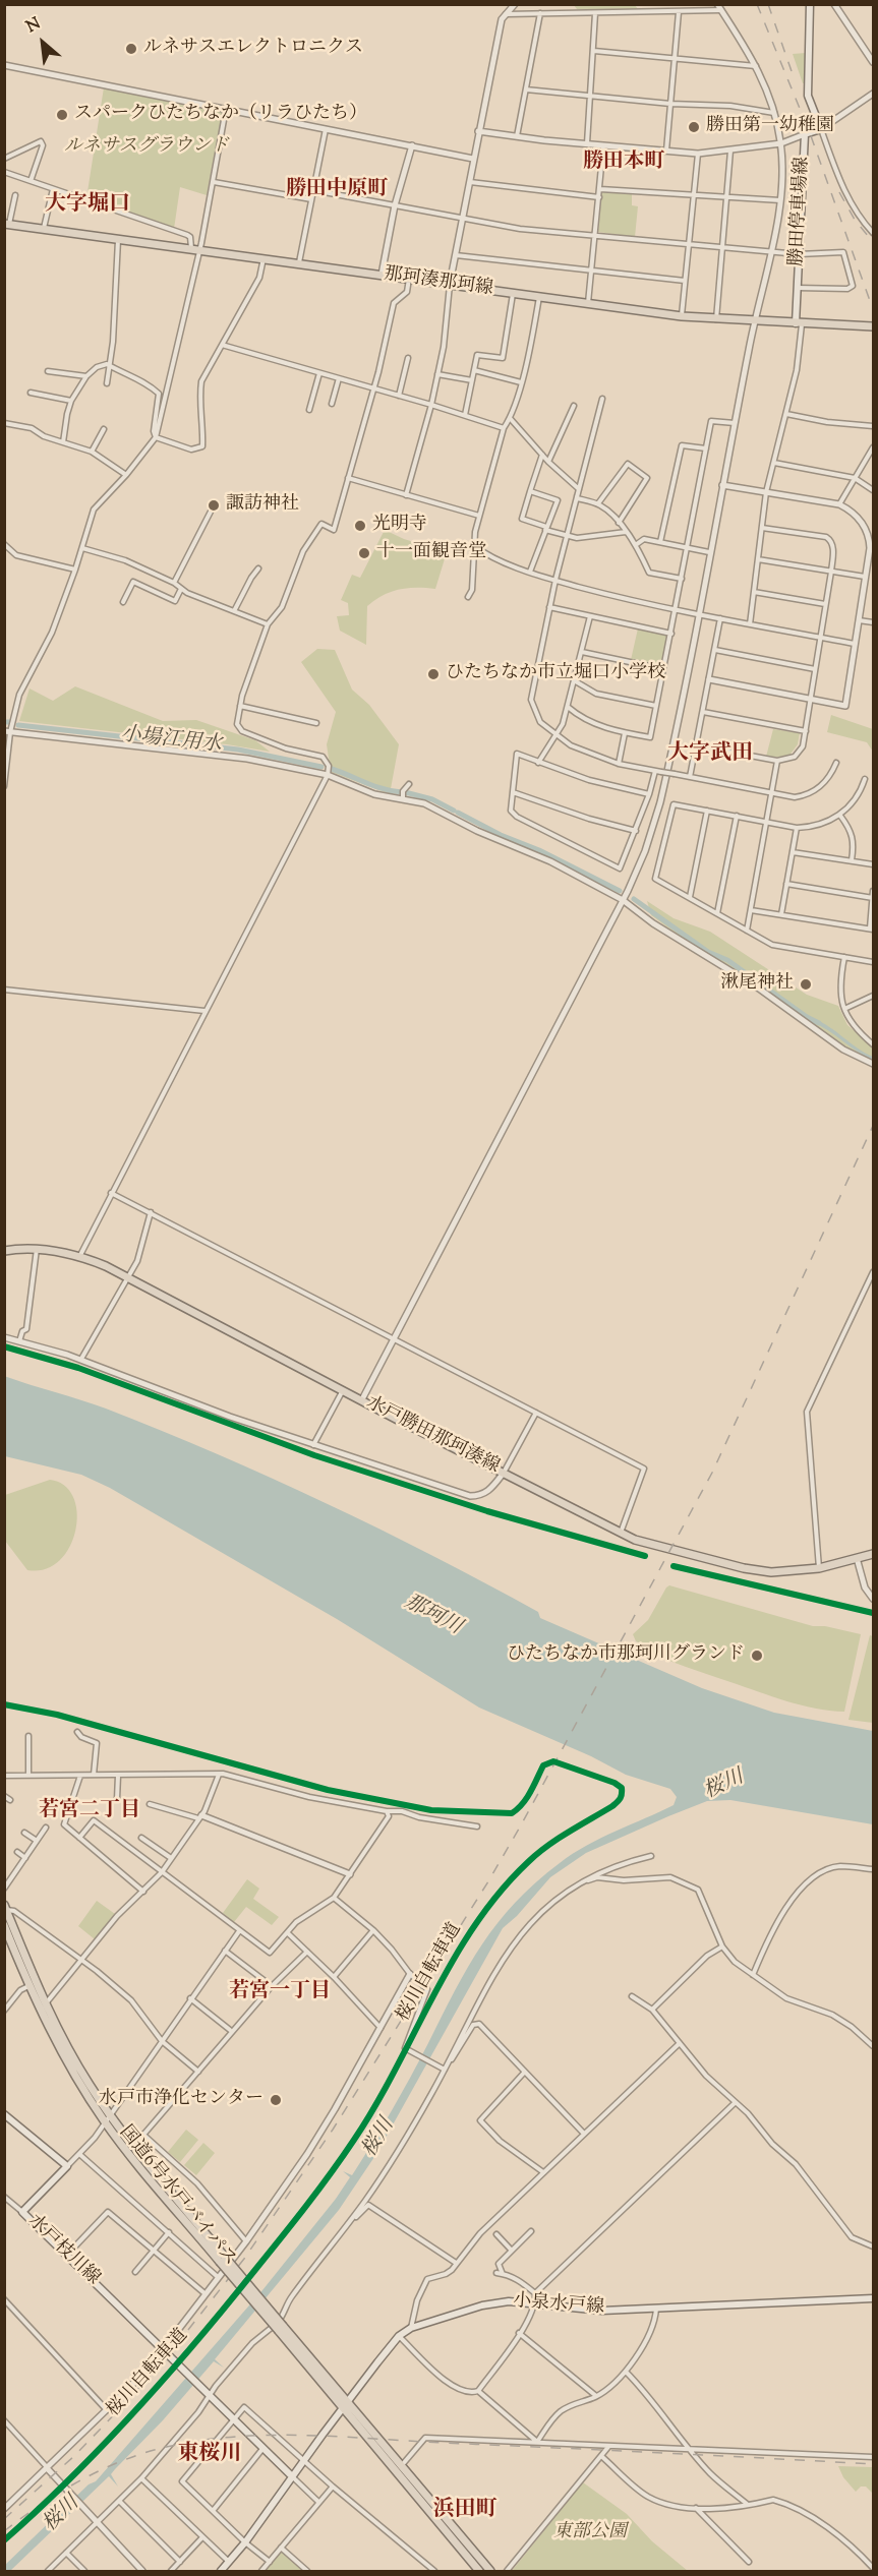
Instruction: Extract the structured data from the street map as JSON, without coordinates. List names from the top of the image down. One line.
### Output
{"streets":{"main road":["勝田停車場線","那珂湊那珂線","水戸勝田那珂湊線","国道6号水戸バイパス","水戸枝川線","小泉水戸線"],"cycle path":["桜川自転車道"]},"crossings":[["勝田停車場線","那珂湊那珂線"],["国道6号水戸バイパス","小泉水戸線"]],"districts":["勝田本町","勝田中原町","大字堀口","大字武田","若宮二丁目","若宮一丁目","東桜川","浜田町"],"water":["小場江用水","那珂川","桜川"],"parks":["ルネサスグラウンド","東部公園"],"places":["ルネサスエレクトロニクス","スパークひたちなか（リラひたち）","勝田第一幼稚園","諏訪神社","光明寺","十一面観音堂","ひたちなか市立堀口小学校","湫尾神社","ひたちなか市那珂川グランド","水戸市浄化センター"],"north":"top left"}
